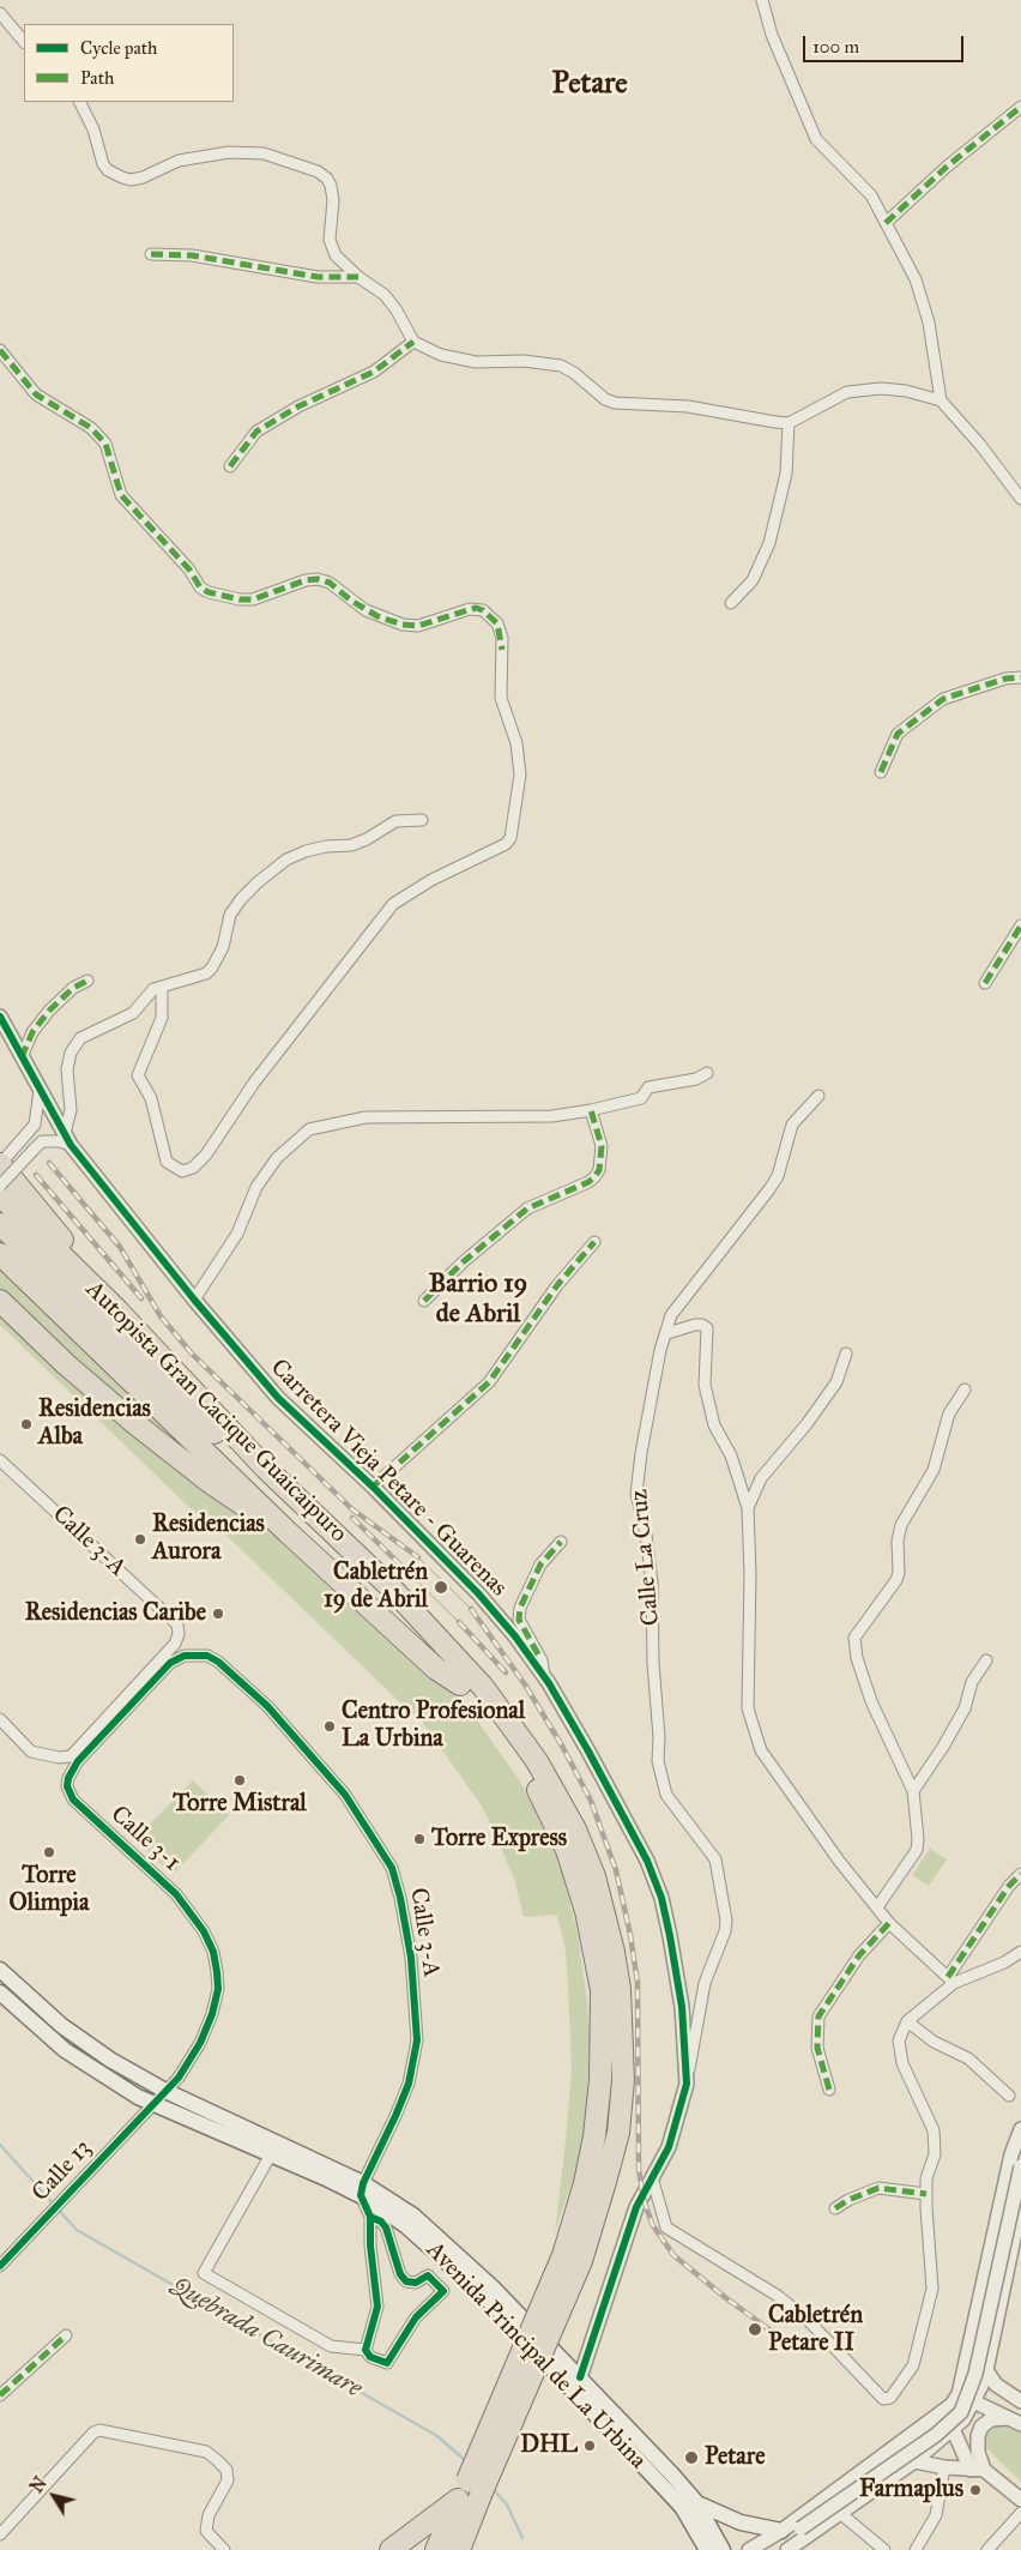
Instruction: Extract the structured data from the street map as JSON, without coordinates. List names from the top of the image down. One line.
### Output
{"streets":{"highway":["Autopista Gran Cacique Guaicaipuro"],"main road":["Avenida Principal de La Urbina"],"street":["Carretera Vieja Petare - Guarenas","Calle 3-A","Calle La Cruz","Calle 3-1","Calle 13"]},"crossings":[["Carretera Vieja Petare - Guarenas","Calle La Cruz"],["Carretera Vieja Petare - Guarenas","Avenida Principal de La Urbina"],["Calle 3-A","Calle 3-1"],["Calle 3-A","Avenida Principal de La Urbina"],["Calle 3-1","Calle 13"],["Calle 3-1","Avenida Principal de La Urbina"],["Calle 13","Avenida Principal de La Urbina"]],"districts":["Petare","Barrio 19 de Abril"],"water":["Quebrada Caurimare"],"places":["Residencias Alba","Residencias Aurora","Cabletrén 19 de Abril","Residencias Caribe","Centro Profesional La Urbina","Torre Mistral","Torre Express","Torre Olimpia","Cabletrén Petare II","DHL","Petare","Farmaplus"],"legend":["Cycle path","Path"],"scale_bar":"100 m","north":"top left"}
